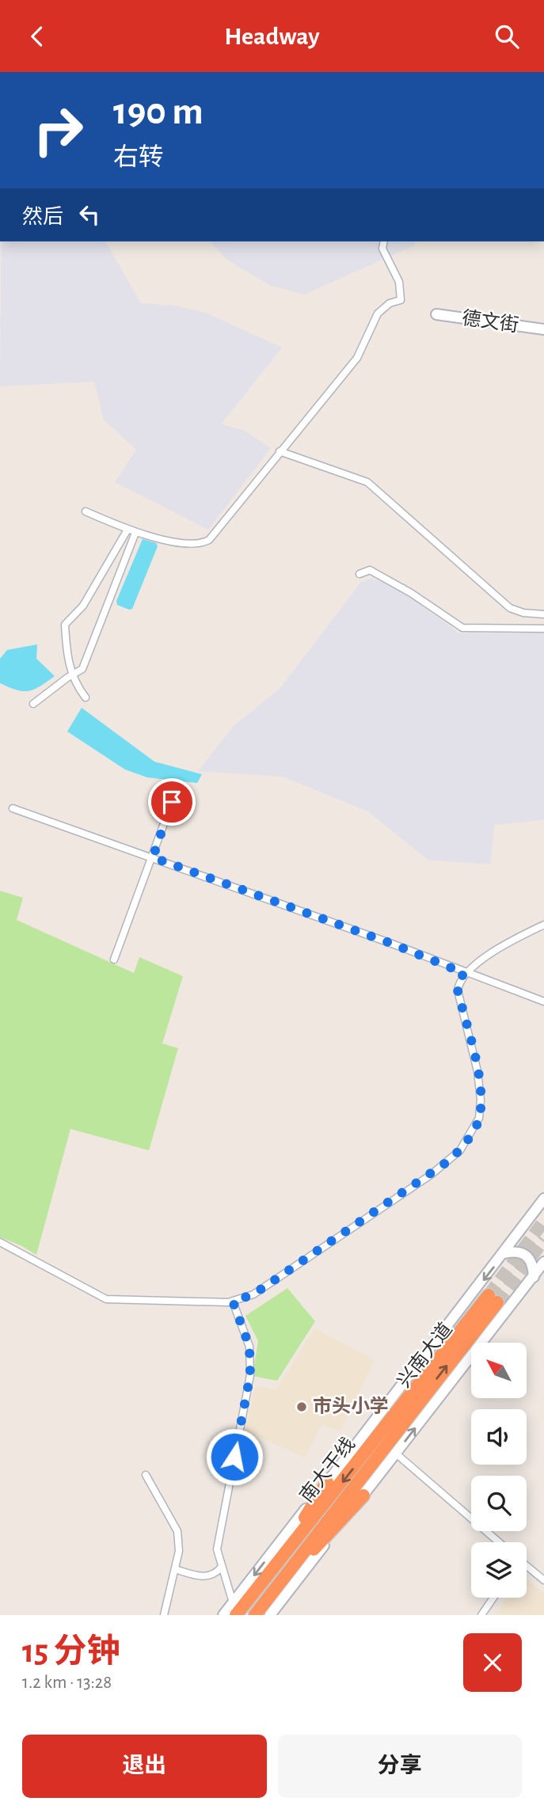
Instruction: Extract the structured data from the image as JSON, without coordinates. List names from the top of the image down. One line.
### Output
{"streets":{"highway":["南大干线"],"main road":["德文街","兴南大道"]},"crossings":[["兴南大道","南大干线"]],"places":["市头小学"],"north":"top left","page":{"header":"Headway","turn":["190 m","右转"],"then":"然后","heading":["15 分钟","1.2 km · 13:28"],"buttons":["退出","分享"]}}
